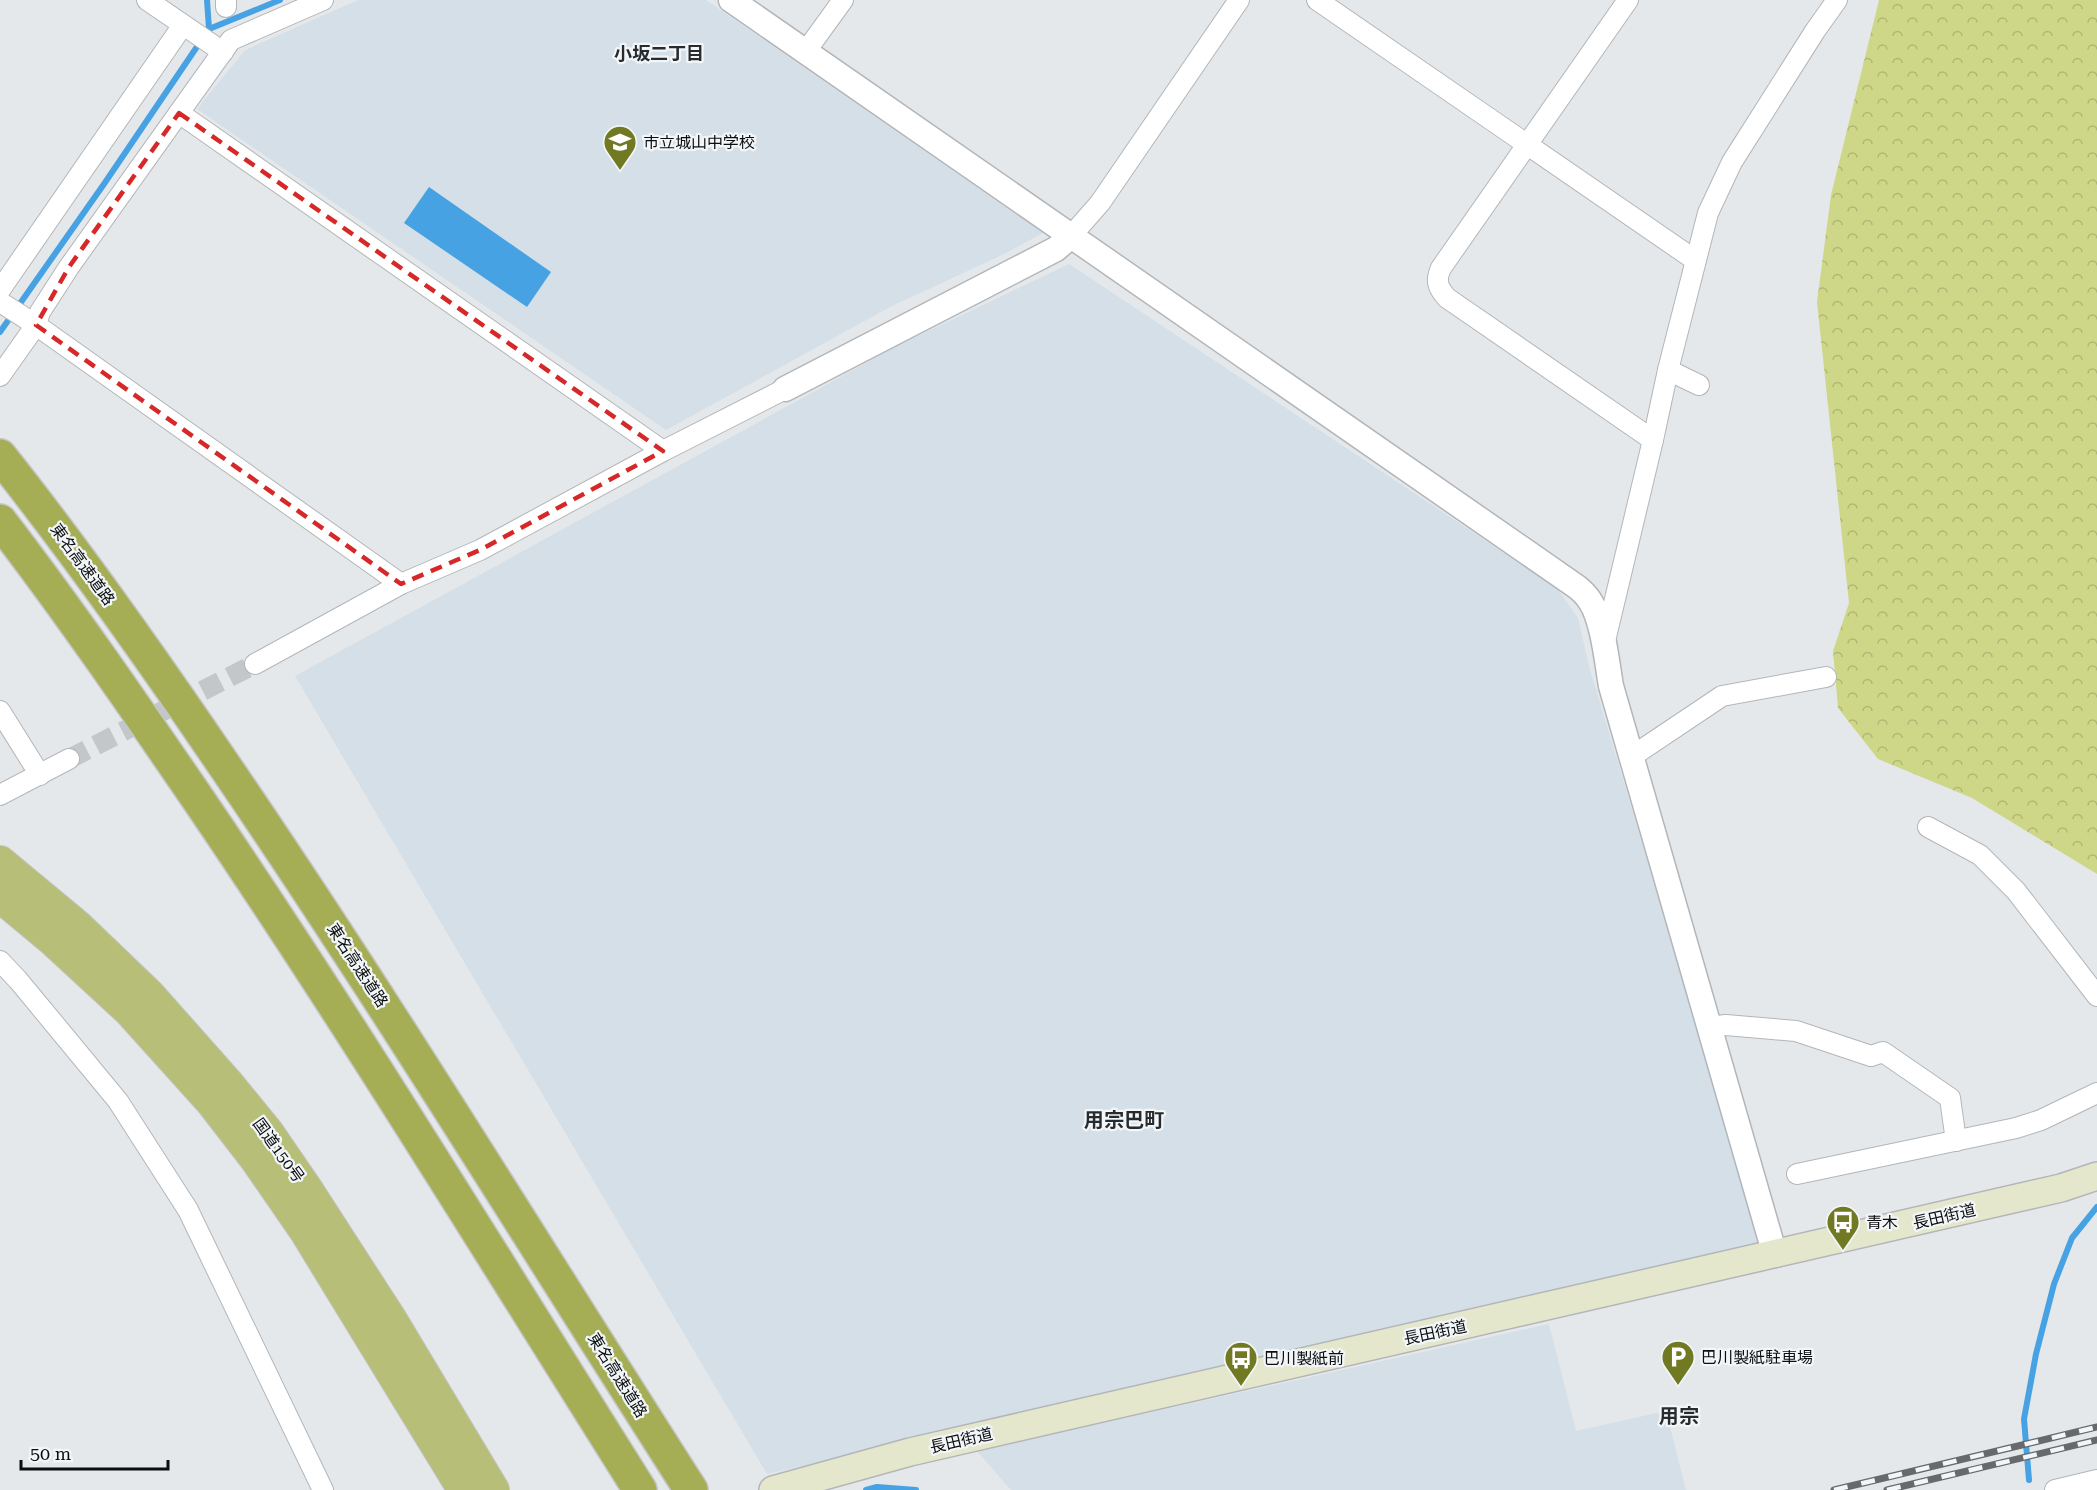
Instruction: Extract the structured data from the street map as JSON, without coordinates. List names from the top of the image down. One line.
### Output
{"streets":{"highway":["東名高速道路","国道150号"],"main road":["長田街道"]},"districts":["小坂二丁目","用宗巴町","用宗"],"places":{"school or university":["市立城山中学校"],"bus stop":["青木","巴川製紙前"],"parking":["巴川製紙駐車場"]},"scale_bar":"50 m"}
